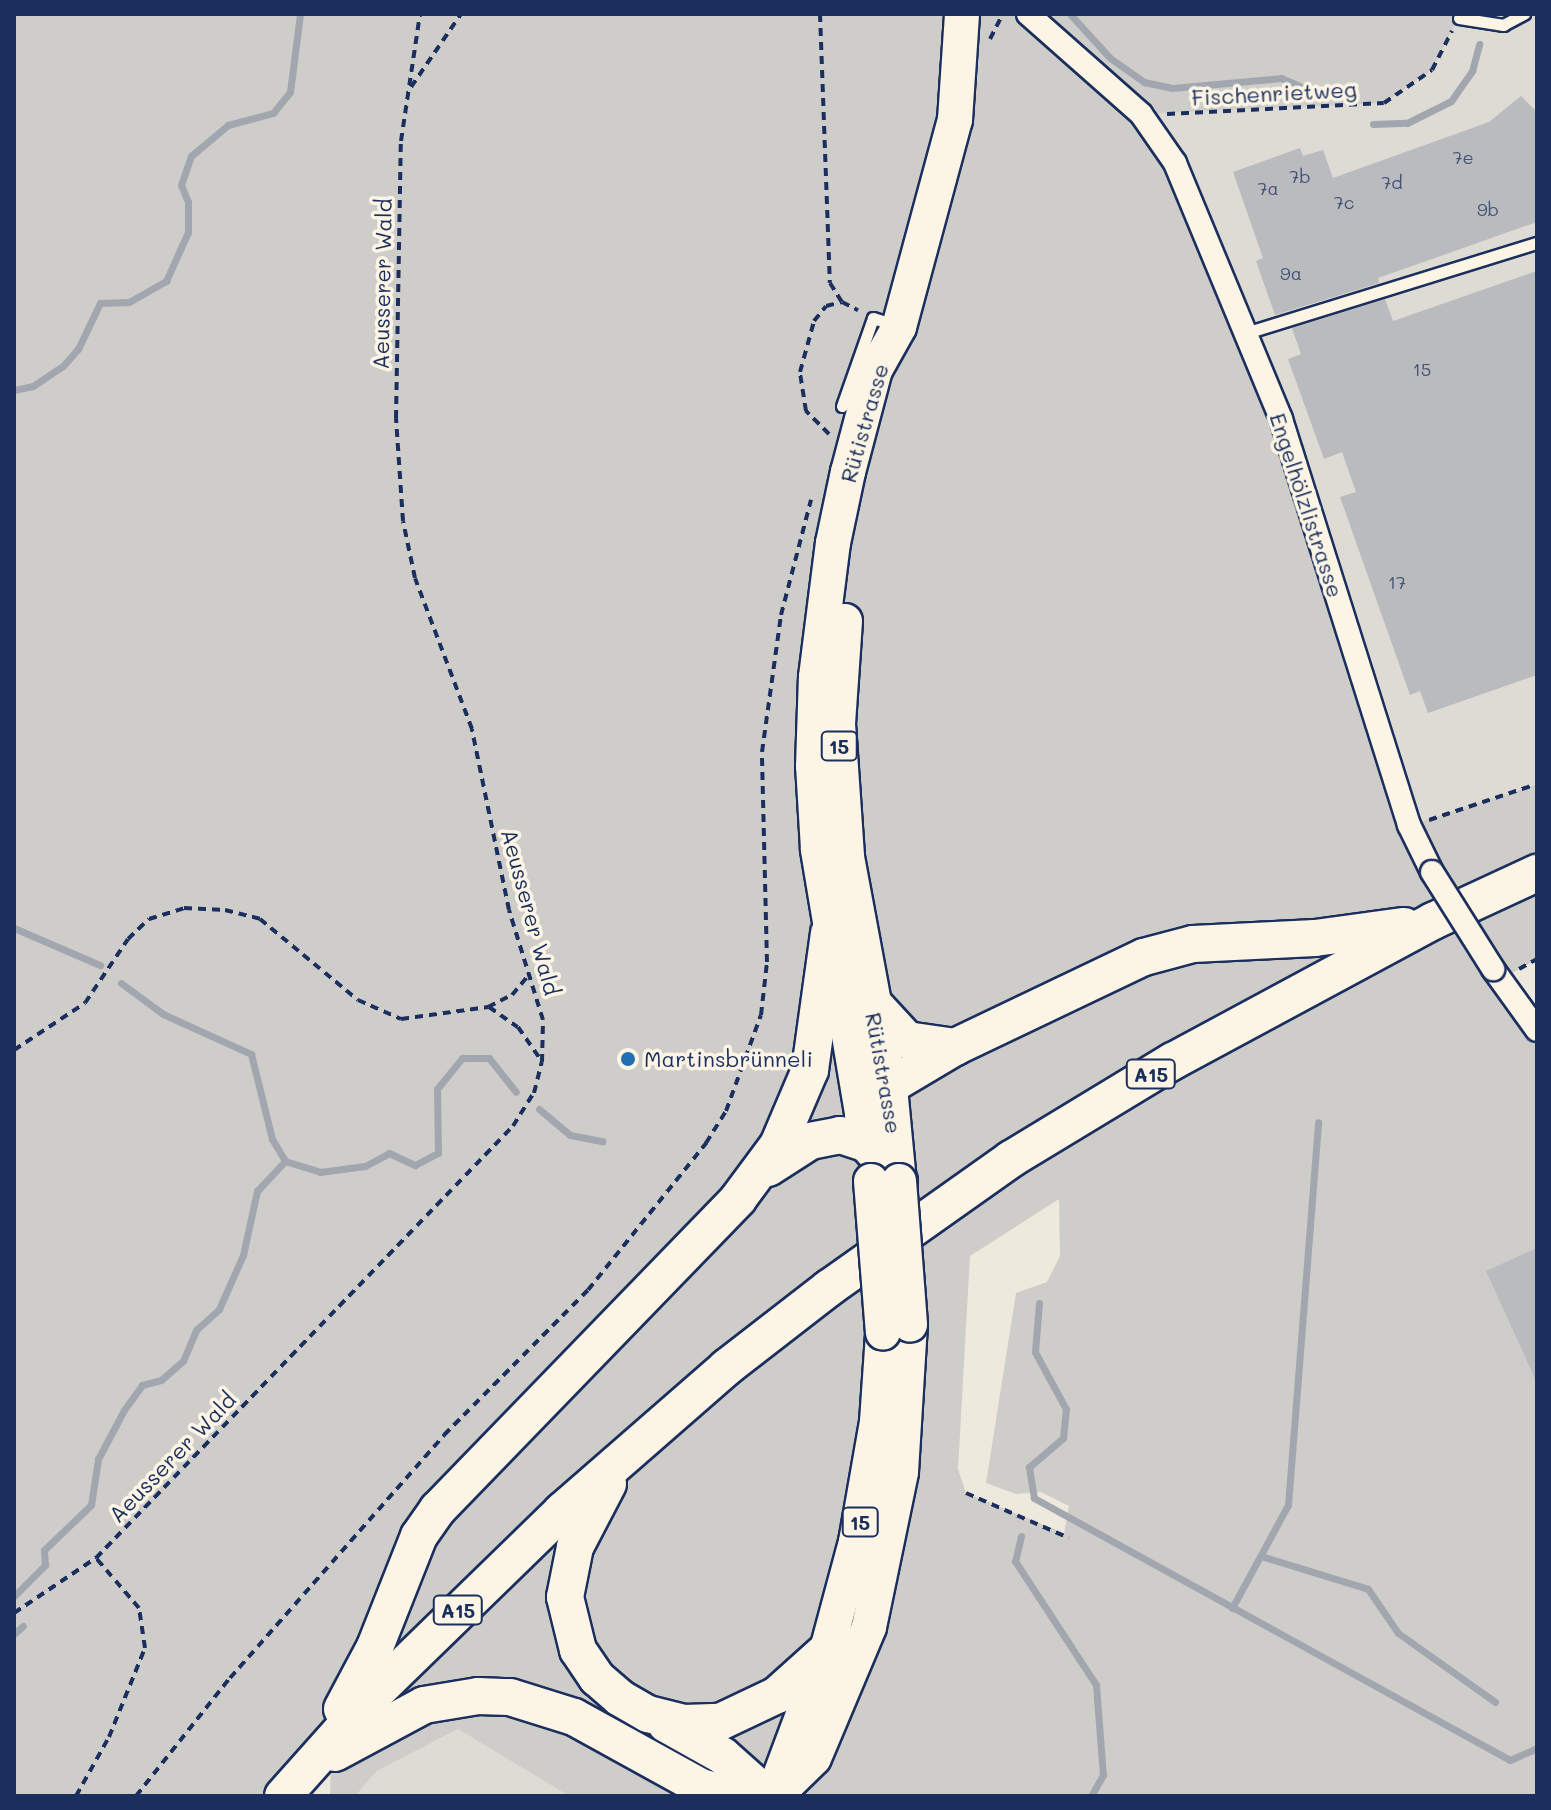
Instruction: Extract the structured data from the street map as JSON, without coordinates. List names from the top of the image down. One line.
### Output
{"streets":{"highway":["A15"],"main road":["Rütistrasse","15"],"street":["Engelhölzlistrasse"],"path":["Fischenrietweg","Aeusserer Wald"]},"crossings":[["Fischenrietweg","Engelhölzlistrasse"]],"places":["Martinsbrünneli"],"house_numbers":["7e","7b","7d","7a","7c","9b","9a","15","17"]}
